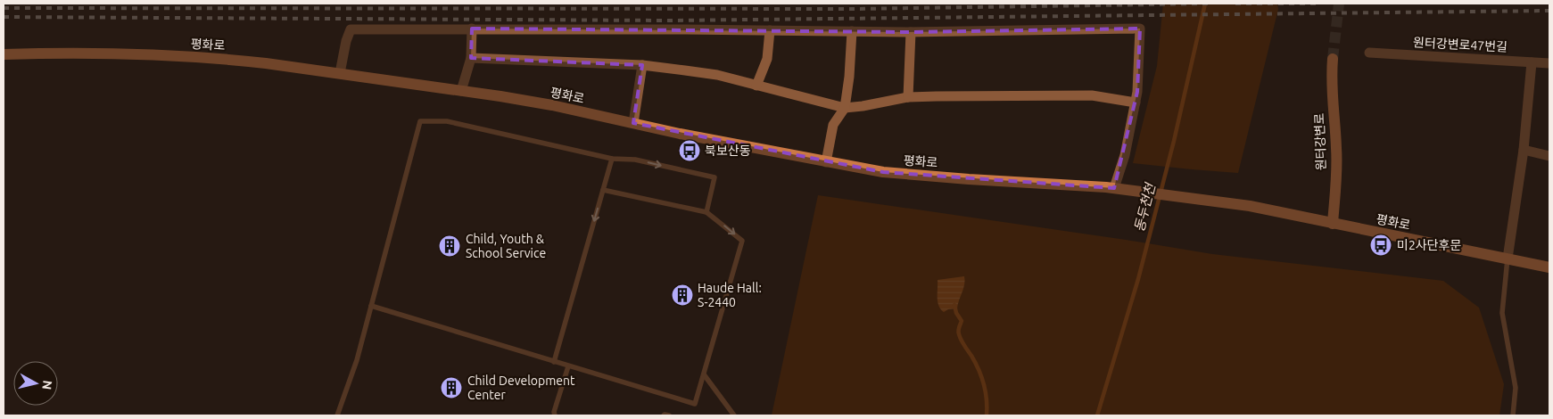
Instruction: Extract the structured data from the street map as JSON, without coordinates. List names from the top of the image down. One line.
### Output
{"streets":{"main road":["평화로","원터강변로"],"street":["원터강변로47번길"]},"crossings":[["평화로","원터강변로"]],"water":["동두천천"],"places":{"bus stop":["북보산동","미2사단후문"],"building":["Child, Youth & School Service","Haude Hall: S-2440","Child Development Center"]},"north":"right"}
